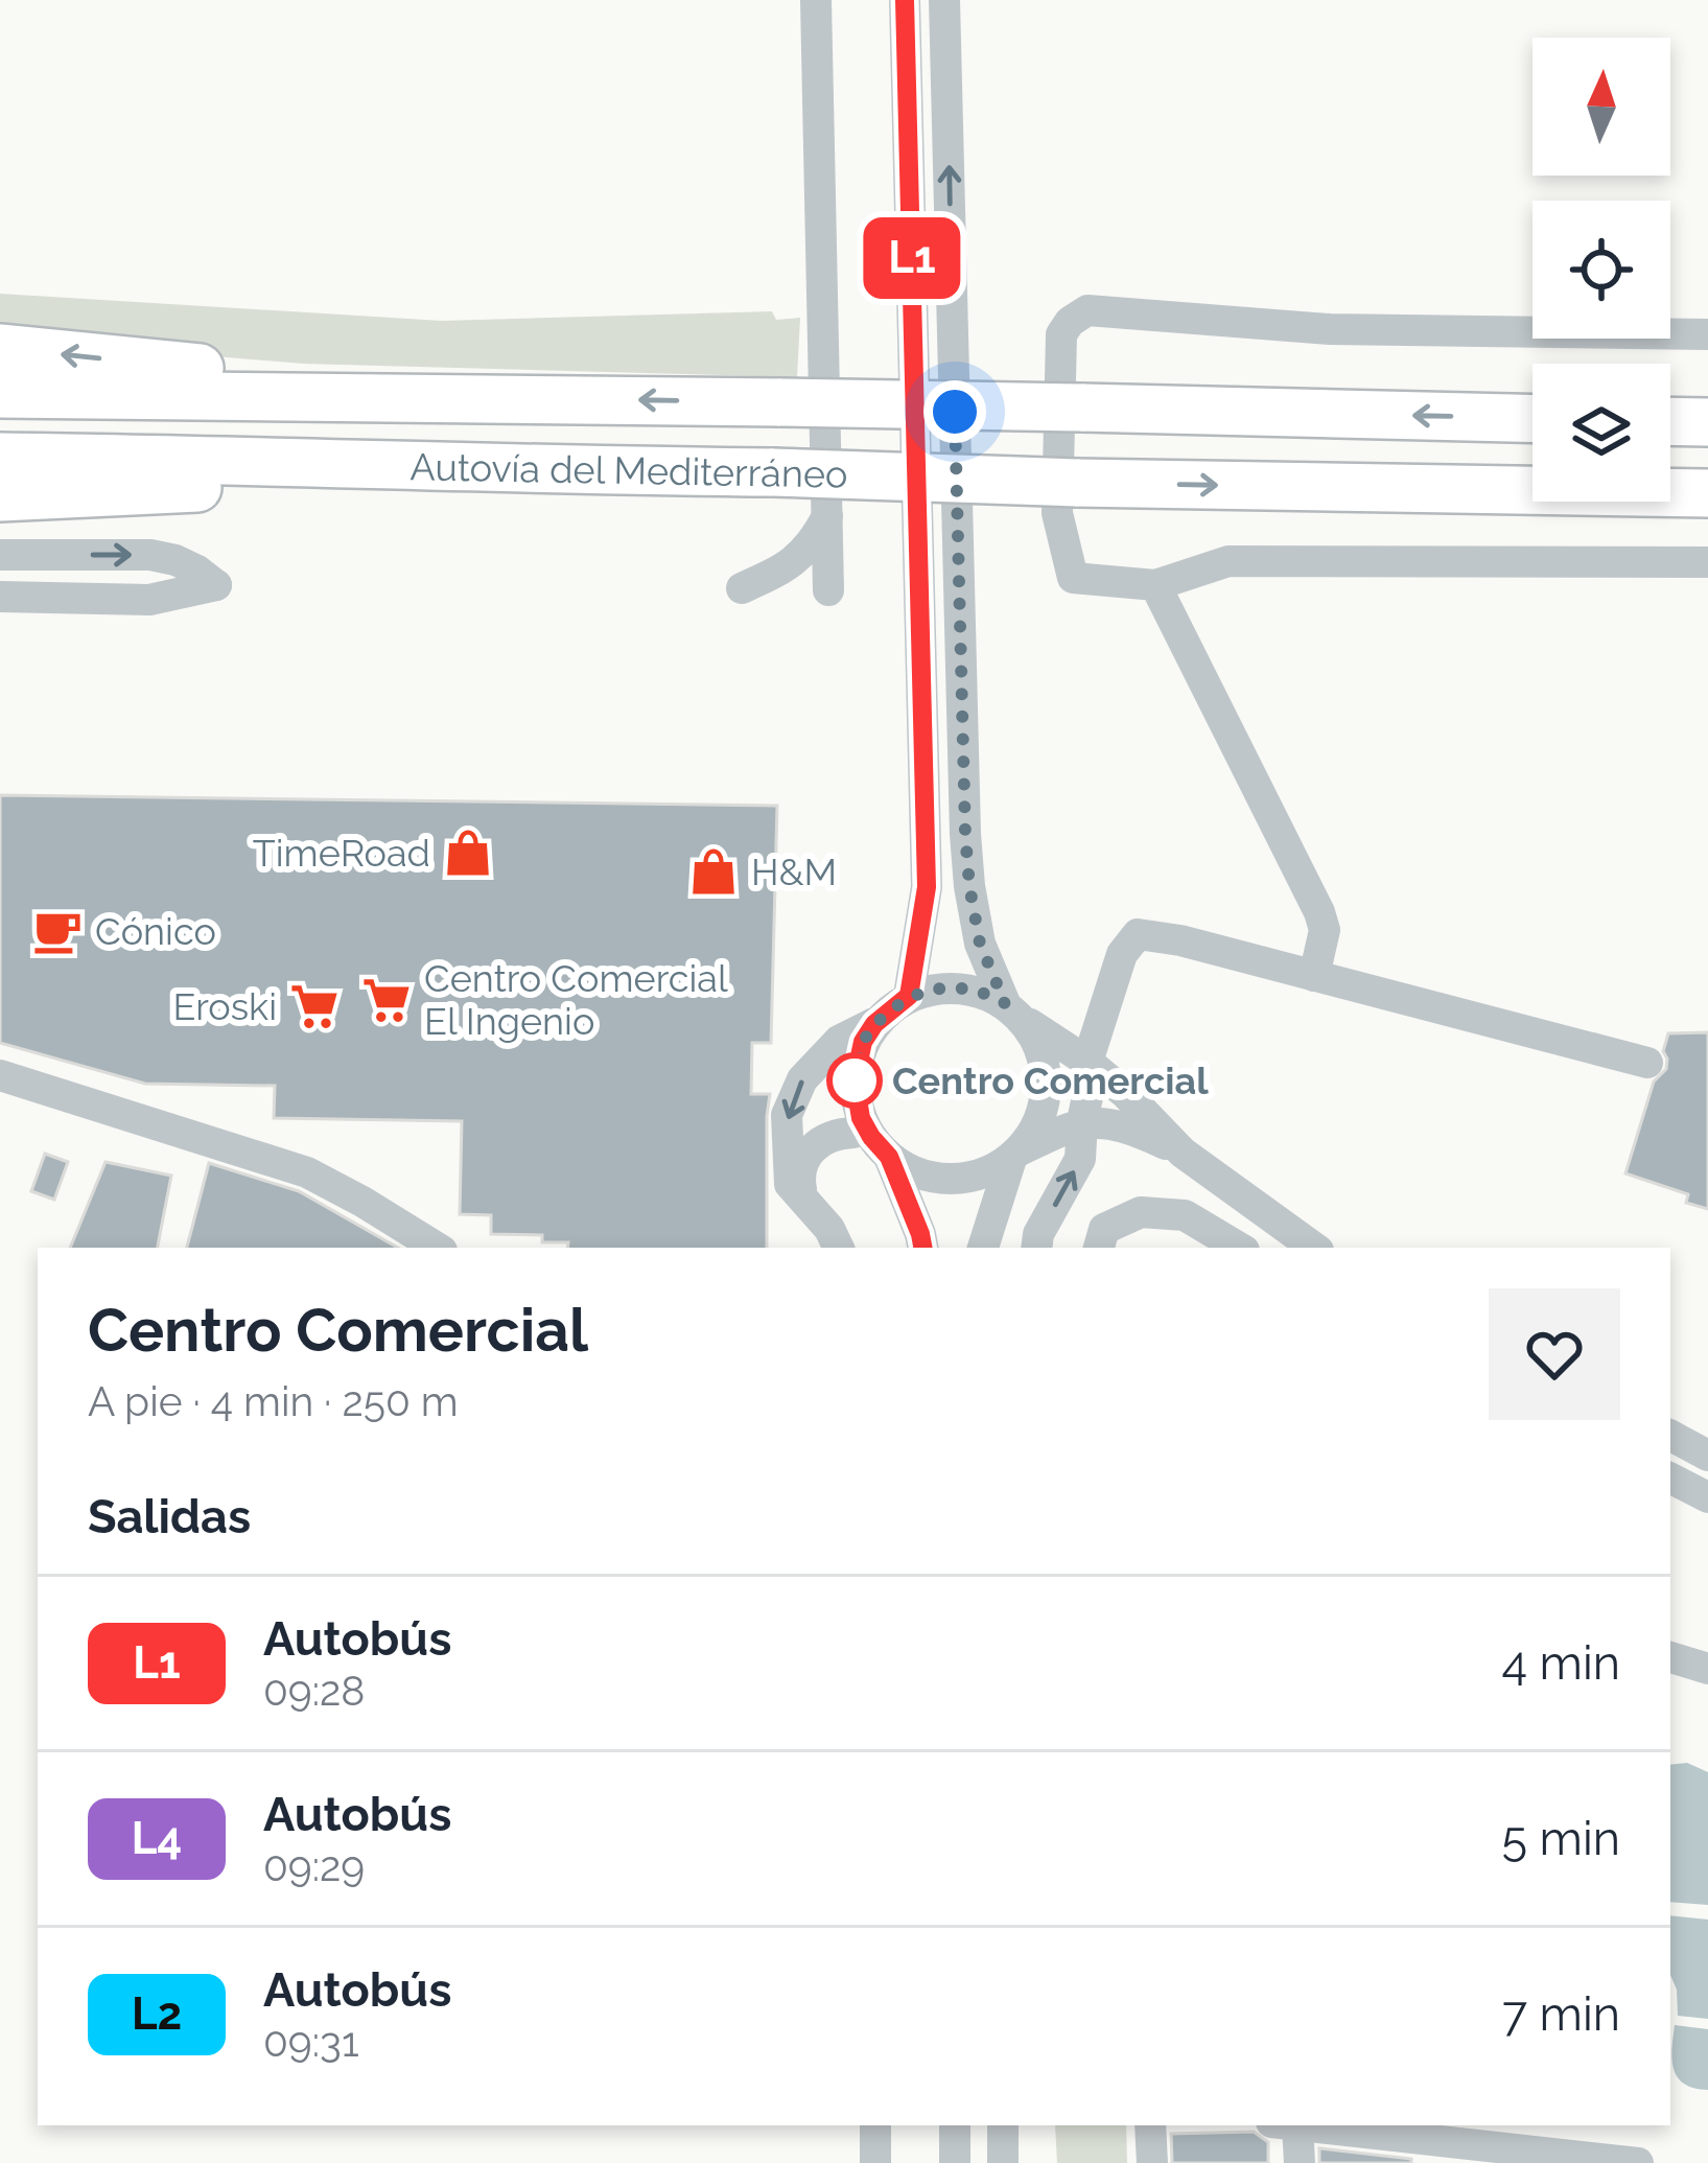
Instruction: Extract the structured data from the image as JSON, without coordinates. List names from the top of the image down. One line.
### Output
{"streets":{"highway":["Autovía del Mediterráneo"]},"places":{"shop":["TimeRoad","H&M"],"cafe":["Cónico"],"supermarket":["Centro Comercial El Ingenio","Eroski"],"other":["Centro Comercial"]},"lines":["bus line L1"],"north":"top","page":{"on_map":"L1","heading":[["Centro Comercial","A pie · 4 min · 250 m"],"Salidas"],"list":[{"mark":"L1","name":"Autobús","note":"09:28","value":"4 min"},{"mark":"L4","name":"Autobús","note":"09:29","value":"5 min"},{"mark":"L2","name":"Autobús","note":"09:31","value":"7 min"}]}}
